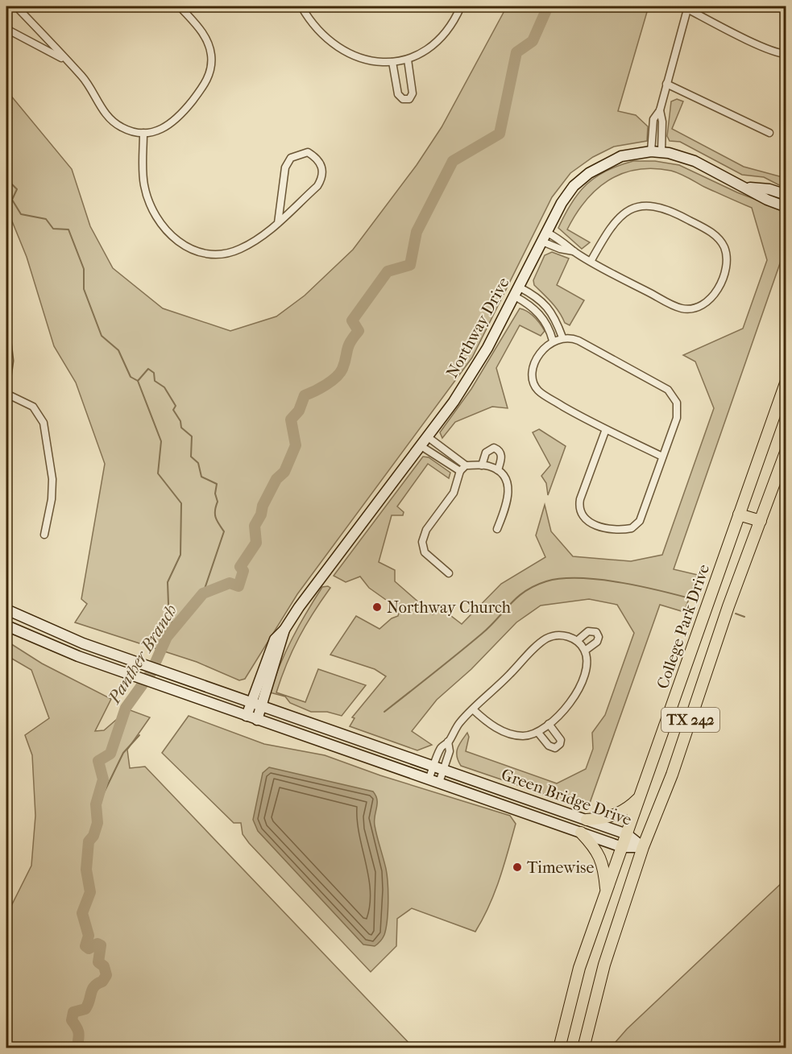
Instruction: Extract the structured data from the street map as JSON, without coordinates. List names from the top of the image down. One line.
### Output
{"streets":{"main road":["Northway Drive","College Park Drive","TX 242","Green Bridge Drive"]},"crossings":[["Northway Drive","Green Bridge Drive"],["College Park Drive","Green Bridge Drive"],["TX 242","Green Bridge Drive"]],"water":["Panther Branch"],"places":["Northway Church","Timewise"]}
